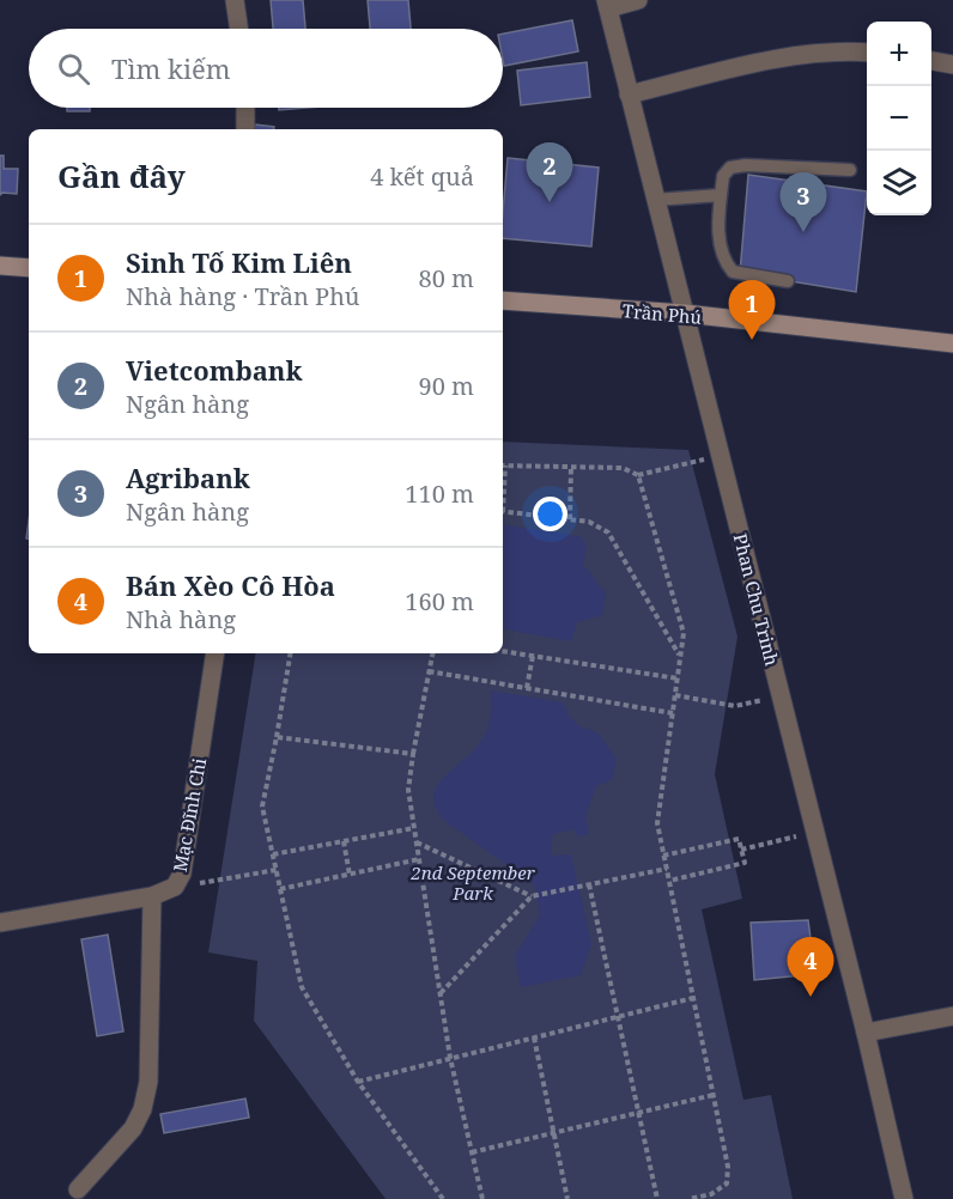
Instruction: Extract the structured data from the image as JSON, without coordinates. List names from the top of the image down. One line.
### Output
{"streets":{"street":["Trần Phú","Phan Chu Trinh","Mạc Đĩnh Chi"]},"crossings":[["Trần Phú","Phan Chu Trinh"]],"parks":["2nd September Park"],"page":{"map_buttons":["+","−"],"search":"Tìm kiếm","heading":["Gần đây","4 kết quả"],"pins":["2","3","1","4"],"list":[{"mark":"1","name":"Sinh Tố Kim Liên","note":"Nhà hàng · Trần Phú","value":"80 m"},{"mark":"2","name":"Vietcombank","note":"Ngân hàng","value":"90 m"},{"mark":"3","name":"Agribank","note":"Ngân hàng","value":"110 m"},{"mark":"4","name":"Bán Xèo Cô Hòa","note":"Nhà hàng","value":"160 m"}]}}
